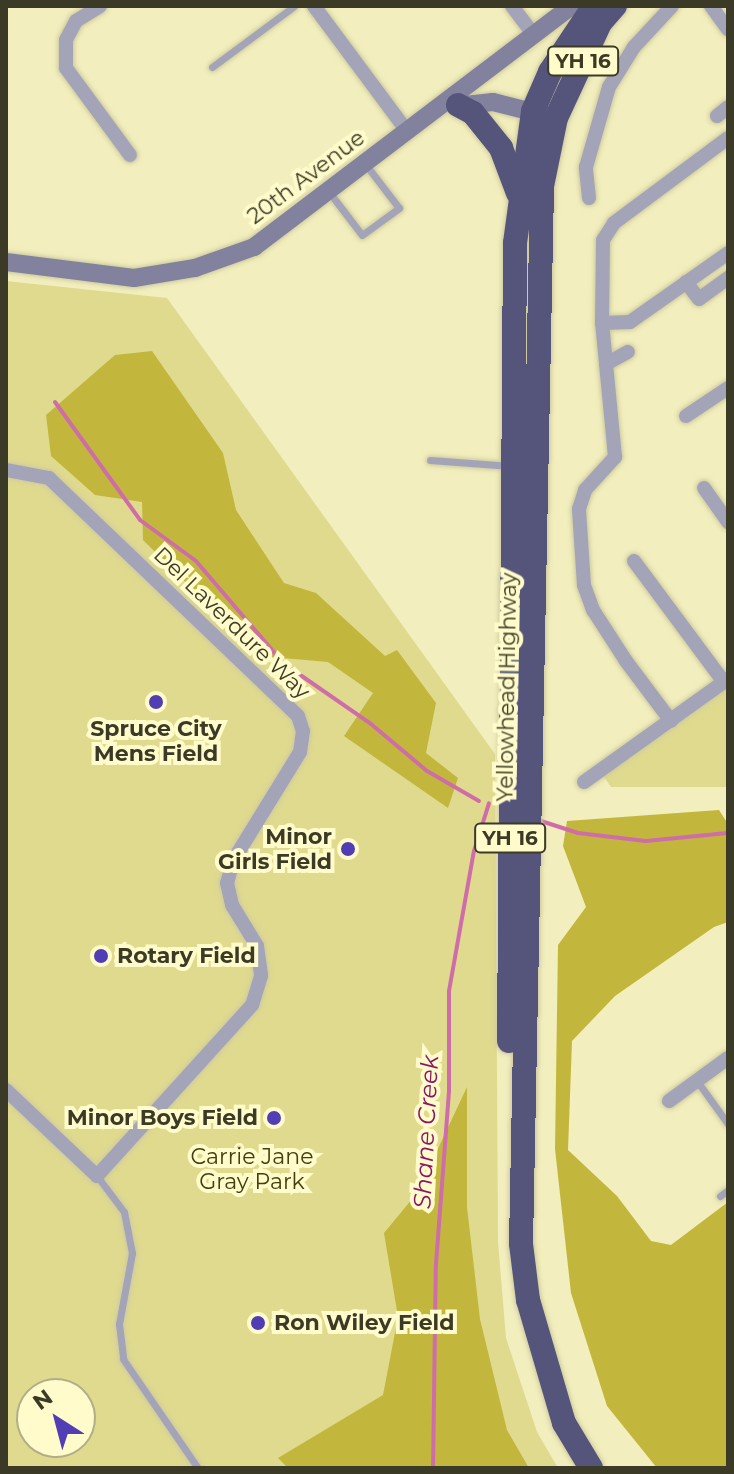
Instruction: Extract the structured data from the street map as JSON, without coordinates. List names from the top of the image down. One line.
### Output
{"streets":{"highway":["YH 16","Yellowhead Highway"],"street":["20th Avenue","Del Laverdure Way"]},"water":["Shane Creek"],"parks":["Carrie Jane Gray Park"],"places":["Spruce City Mens Field","Minor Girls Field","Rotary Field","Minor Boys Field","Ron Wiley Field"],"north":"top left"}
